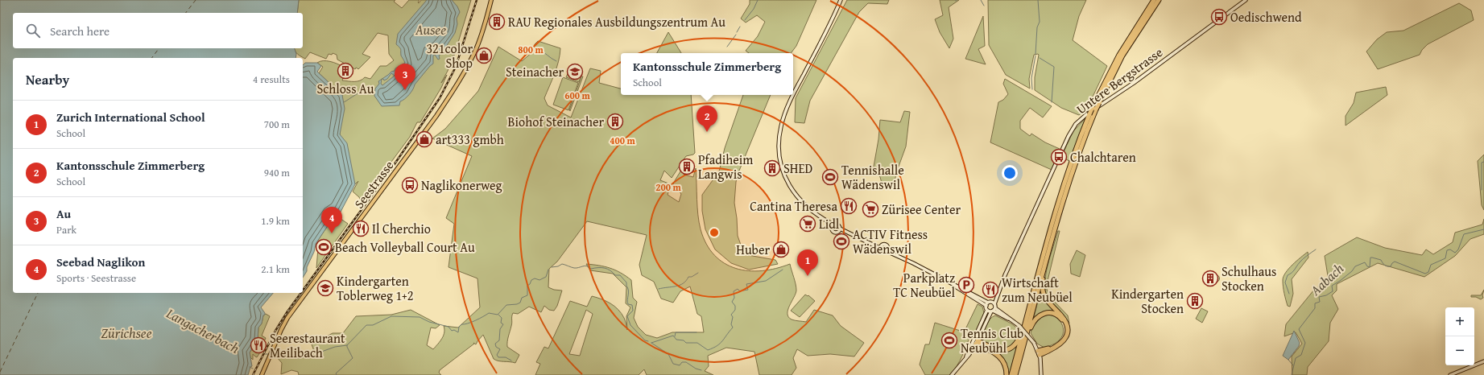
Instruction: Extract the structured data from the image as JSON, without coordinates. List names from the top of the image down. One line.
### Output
{"streets":{"main road":["Untere Bergstrasse","Seestrasse"]},"water":["Ausee","Aabach","Langacherbach","Zürichsee"],"places":{"bus stop":["Oedischwend","Chalchtaren","Naglikonerweg"],"building":["RAU Regionales Ausbildungszentrum Au","Schloss Au","Biohof Steinacher","Pfadiheim Langwis","SHED","Schulhaus Stocken","Kindergarten Stocken"],"shop":["321color Shop","art333 gmbh","Huber"],"school or university":["Steinacher","Kindergarten Toblerweg 1+2"],"sports":["Tennishalle Wädenswil","ACTIV Fitness Wädenswil","Beach Volleyball Court Au","Tennis Club Neubühl"],"restaurant":["Cantina Theresa","Il Cherchio","Wirtschaft zum Neubüel","Seerestaurant Meilibach"],"supermarket":["Zürisee Center","Lidl"],"parking":["Parkplatz TC Neubüel"]},"page":{"search":"Search here","popup":["Kantonsschule Zimmerberg","School"],"heading":["Nearby","4 results"],"pins":["3","2","4","1"],"list":[{"mark":"1","name":"Zurich International School","note":"School","value":"700 m"},{"mark":"2","name":"Kantonsschule Zimmerberg","note":"School","value":"940 m"},{"mark":"3","name":"Au","note":"Park","value":"1.9 km"},{"mark":"4","name":"Seebad Naglikon","note":"Sports · Seestrasse","value":"2.1 km"}],"map_buttons":["+","−"]},"rings":["800 m","600 m","400 m","200 m"]}
